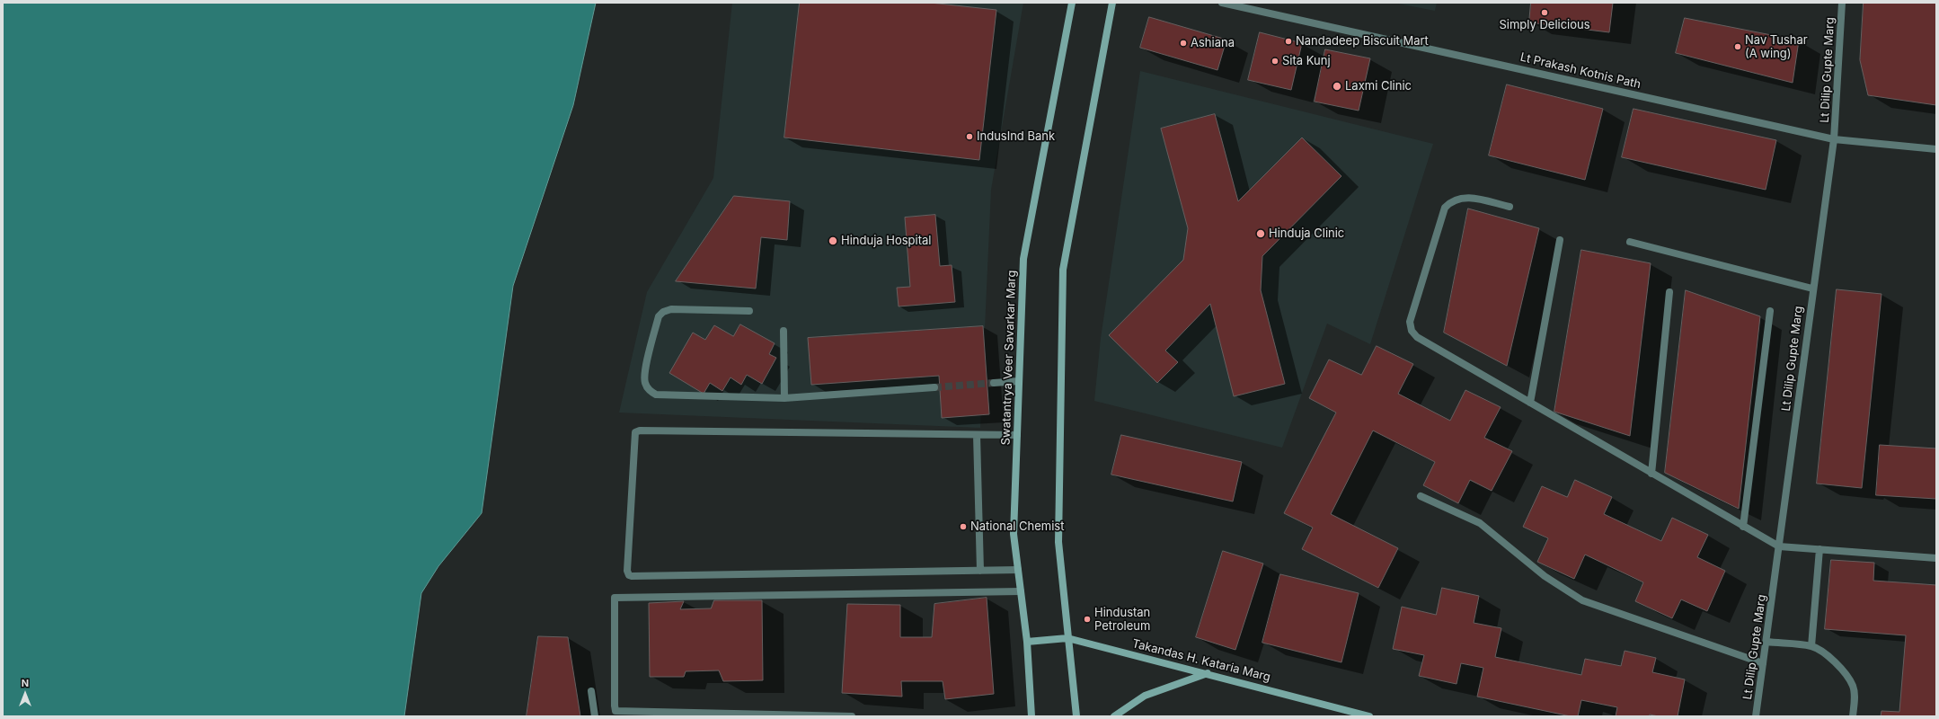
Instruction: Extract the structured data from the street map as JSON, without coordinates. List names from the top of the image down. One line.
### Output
{"streets":{"main road":["Swatantrya Veer Savarkar Marg","Takandas H. Kataria Marg"],"street":["Lt Dilip Gupte Marg","Lt Prakash Kotnis Path"]},"crossings":[["Lt Dilip Gupte Marg","Lt Prakash Kotnis Path"],["Swatantrya Veer Savarkar Marg","Takandas H. Kataria Marg"]],"places":["Simply Delicious","Nandadeep Biscuit Mart","Ashiana","Nav Tushar (A wing)","Sita Kunj","Laxmi Clinic","IndusInd Bank","Hinduja Clinic","Hinduja Hospital","National Chemist","Hindustan Petroleum"],"north":"top"}
